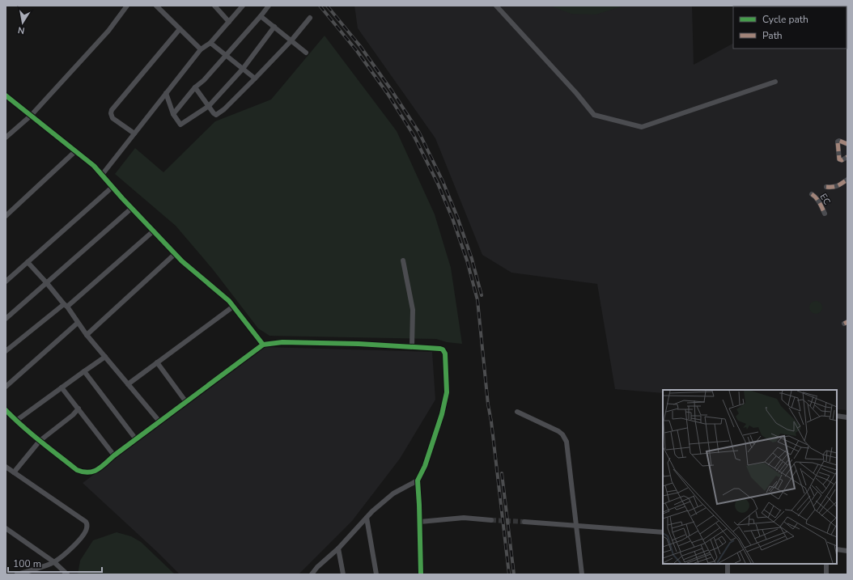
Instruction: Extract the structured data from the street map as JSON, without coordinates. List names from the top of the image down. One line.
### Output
{"streets":{"street":["EC"]},"legend":["Cycle path","Path"],"scale_bar":"100 m","north":"bottom"}
